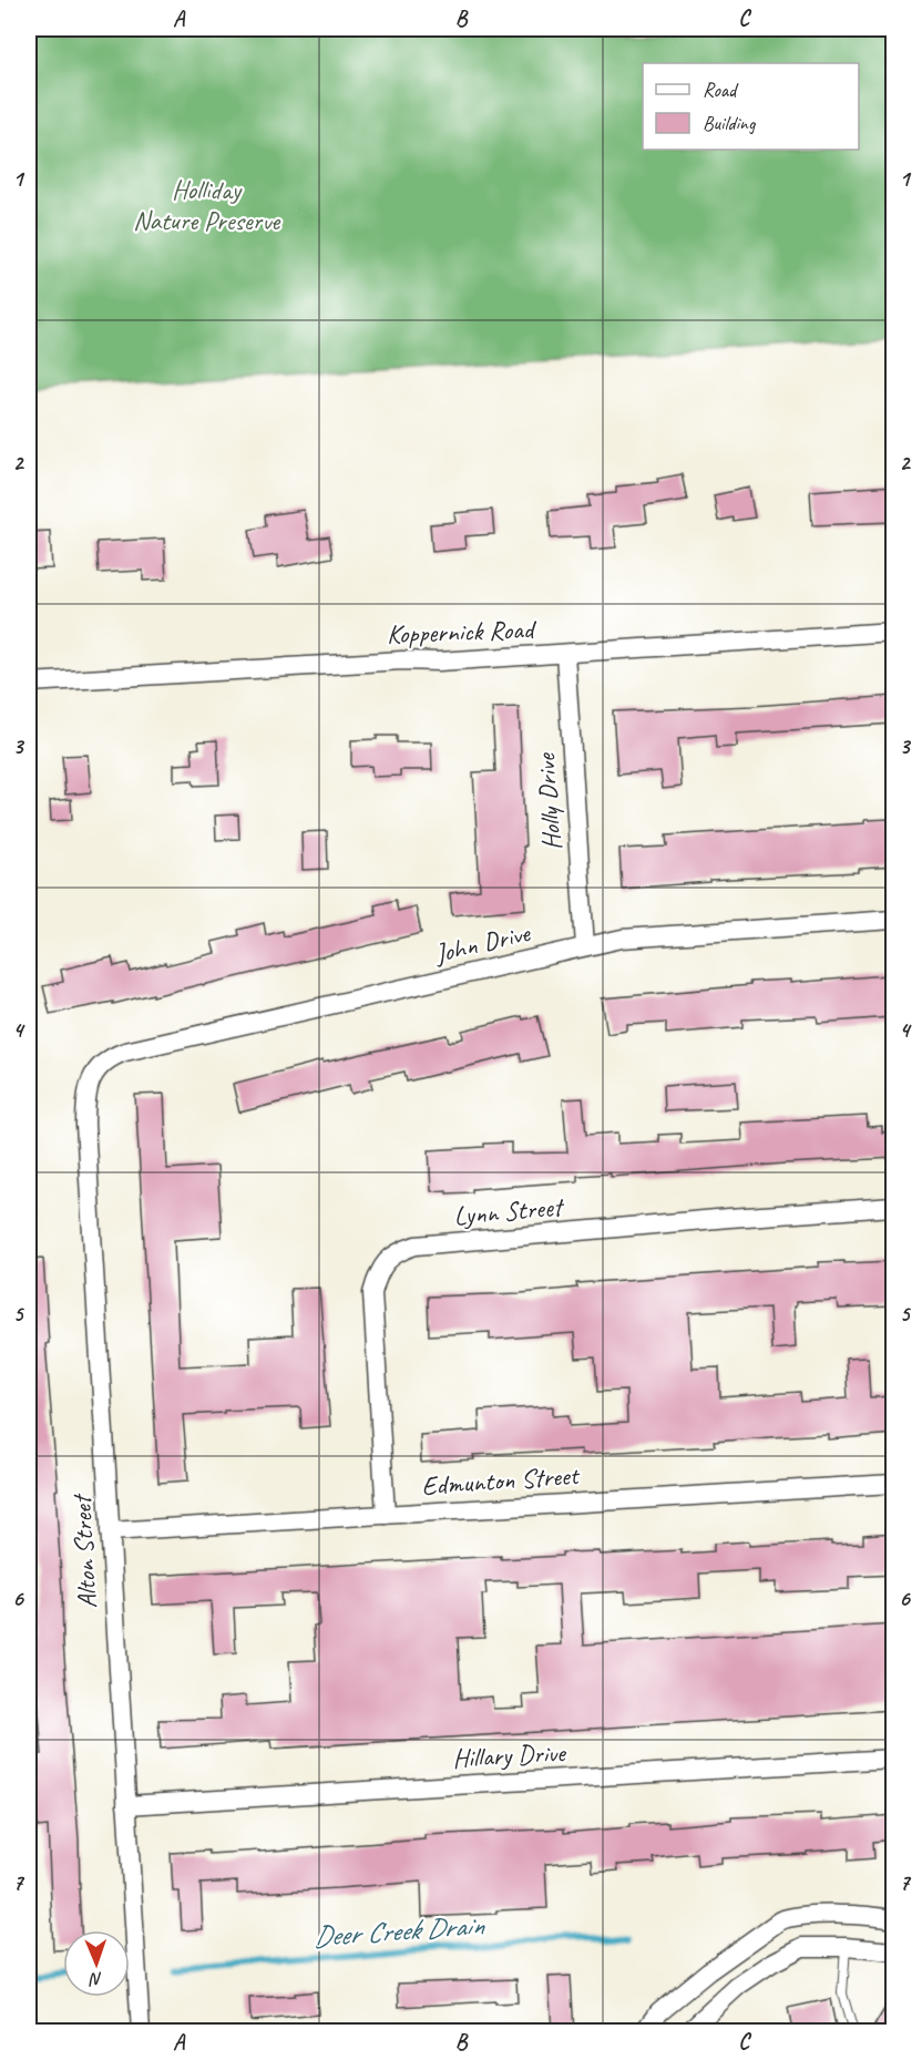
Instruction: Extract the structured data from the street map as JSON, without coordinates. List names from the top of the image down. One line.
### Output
{"streets":{"street":["Koppernick Road","Holly Drive","John Drive","Lynn Street","Edmunton Street","Alton Street","Hillary Drive"]},"crossings":[["Koppernick Road","Holly Drive"],["Holly Drive","John Drive"],["John Drive","Alton Street"],["Lynn Street","Edmunton Street"],["Edmunton Street","Alton Street"],["Alton Street","Hillary Drive"]],"water":["Deer Creek Drain"],"parks":["Holliday Nature Preserve"],"legend":["Road","Building"],"north":"bottom","grid":{"columns":["A","B","C"],"rows":["1","2","3","4","5","6","7"]}}
